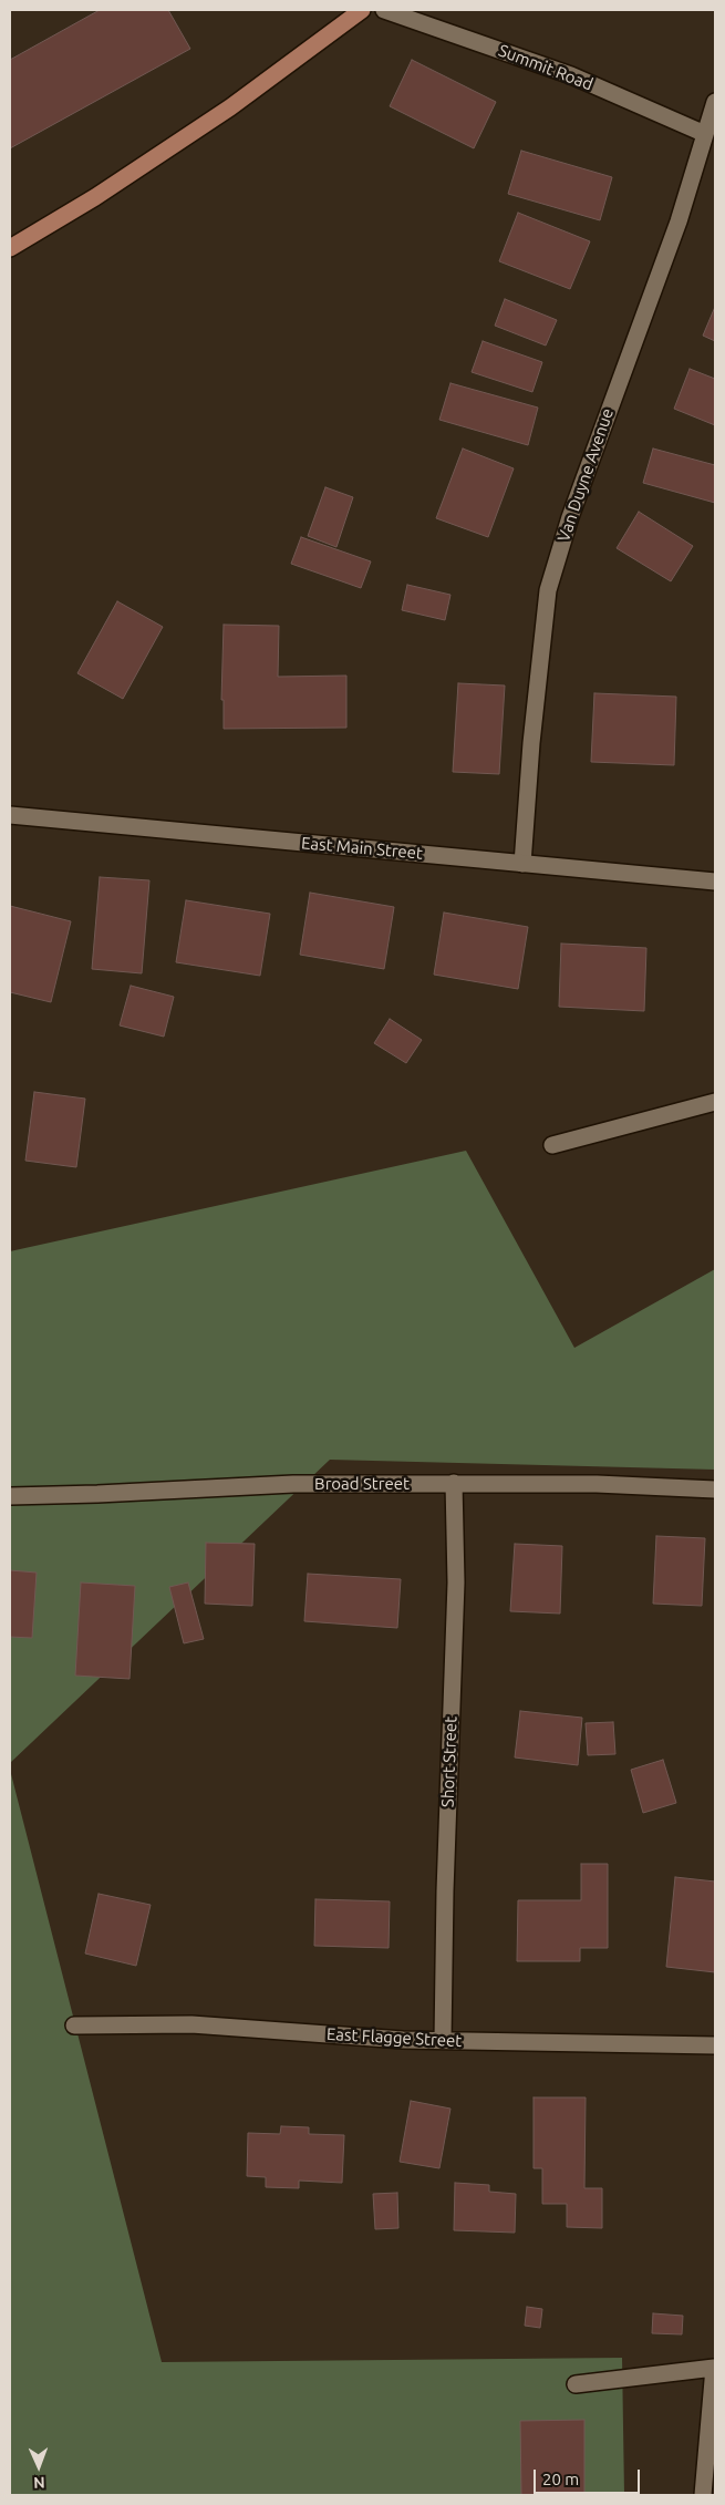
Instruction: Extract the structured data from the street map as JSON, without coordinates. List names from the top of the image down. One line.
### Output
{"streets":{"street":["Summit Road","Van Duyne Avenue","East Main Street","Broad Street","Short Street","East Flagge Street"]},"crossings":[["Summit Road","Van Duyne Avenue"],["Van Duyne Avenue","East Main Street"],["Broad Street","Short Street"],["Short Street","East Flagge Street"]],"scale_bar":"20 m","north":"bottom"}
